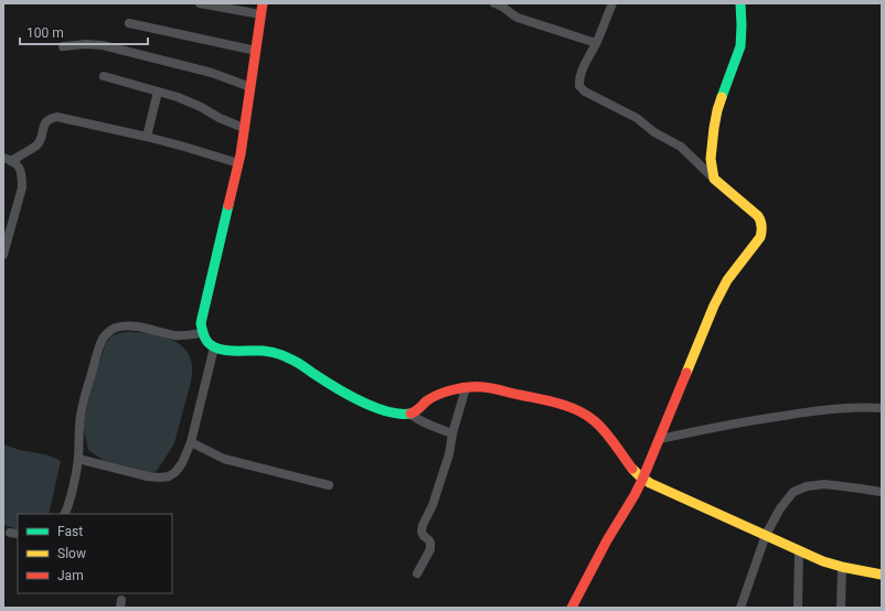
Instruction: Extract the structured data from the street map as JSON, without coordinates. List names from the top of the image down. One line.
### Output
{"legend":["Fast","Slow","Jam"],"scale_bar":"100 m"}
